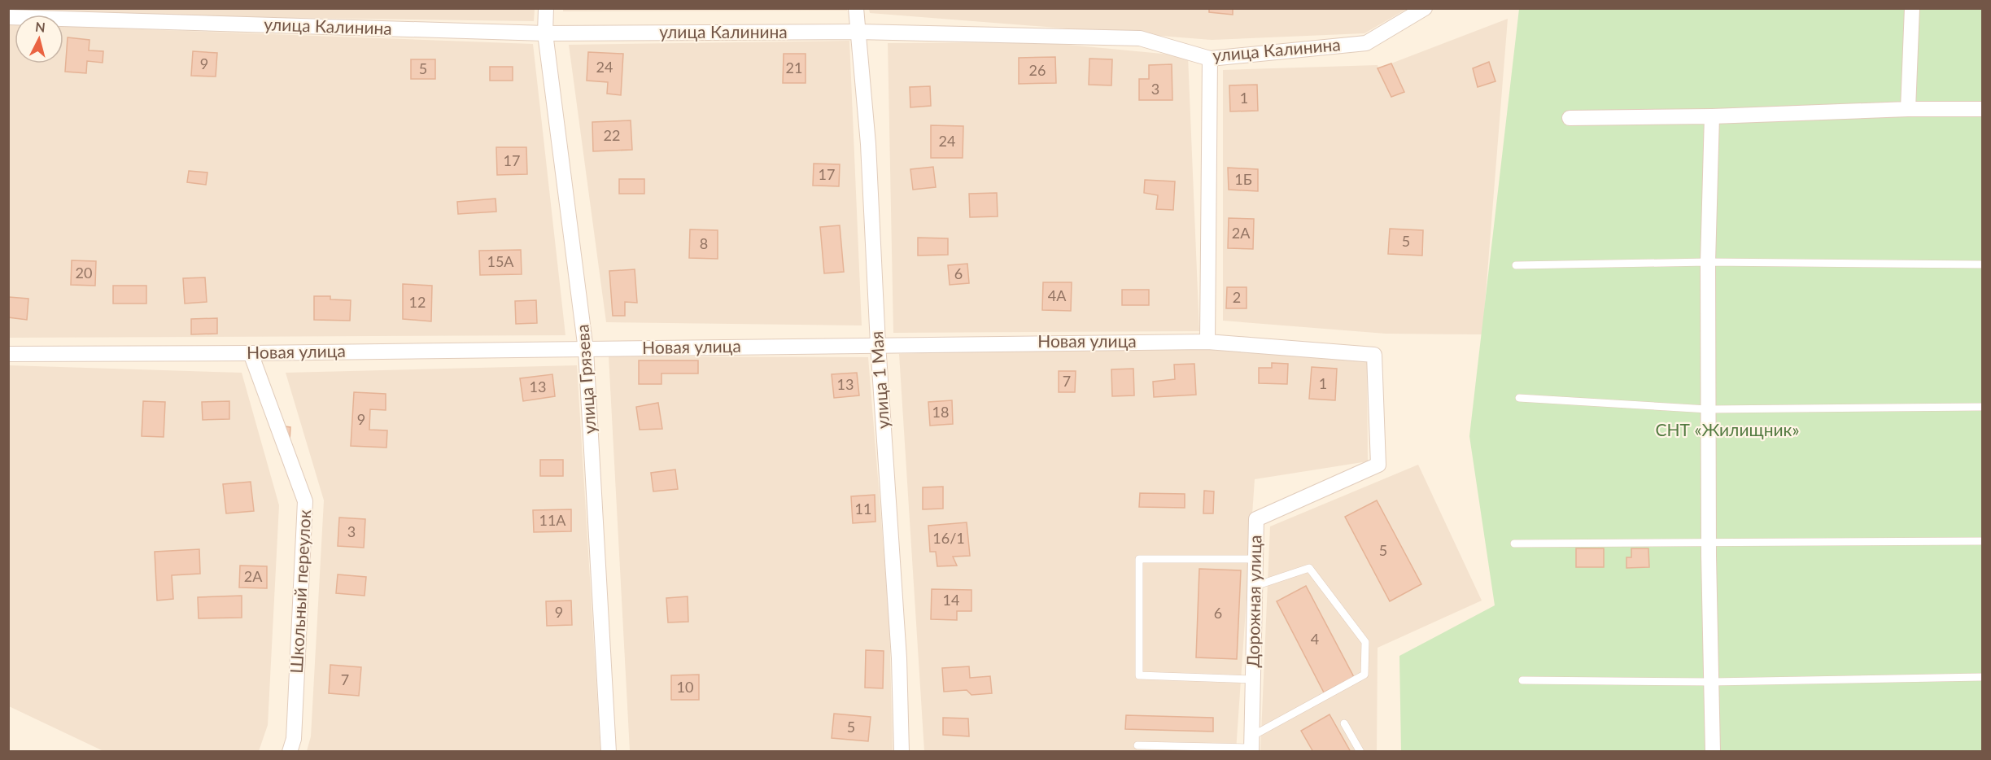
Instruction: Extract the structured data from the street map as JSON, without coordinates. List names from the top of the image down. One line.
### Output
{"streets":{"street":["улица Калинина","Новая улица","улица Грязева","улица 1 Мая","Школьный переулок","Дорожная улица"]},"crossings":[["улица Калинина","улица Грязева"],["улица Калинина","улица 1 Мая"],["Новая улица","улица Грязева"],["Новая улица","улица 1 Мая"],["Новая улица","Школьный переулок"],["Новая улица","Дорожная улица"]],"parks":["СНТ «Жилищник»"],"house_numbers":["9","24","21","5","26","3","1","22","24","17","17","1Б","2А","5","8","15А","20","6","4А","2","12","7","1","13","13","18","9","11","11А","3","16/1","5","2А","14","9","6","4","7","10","5"],"north":"top"}
